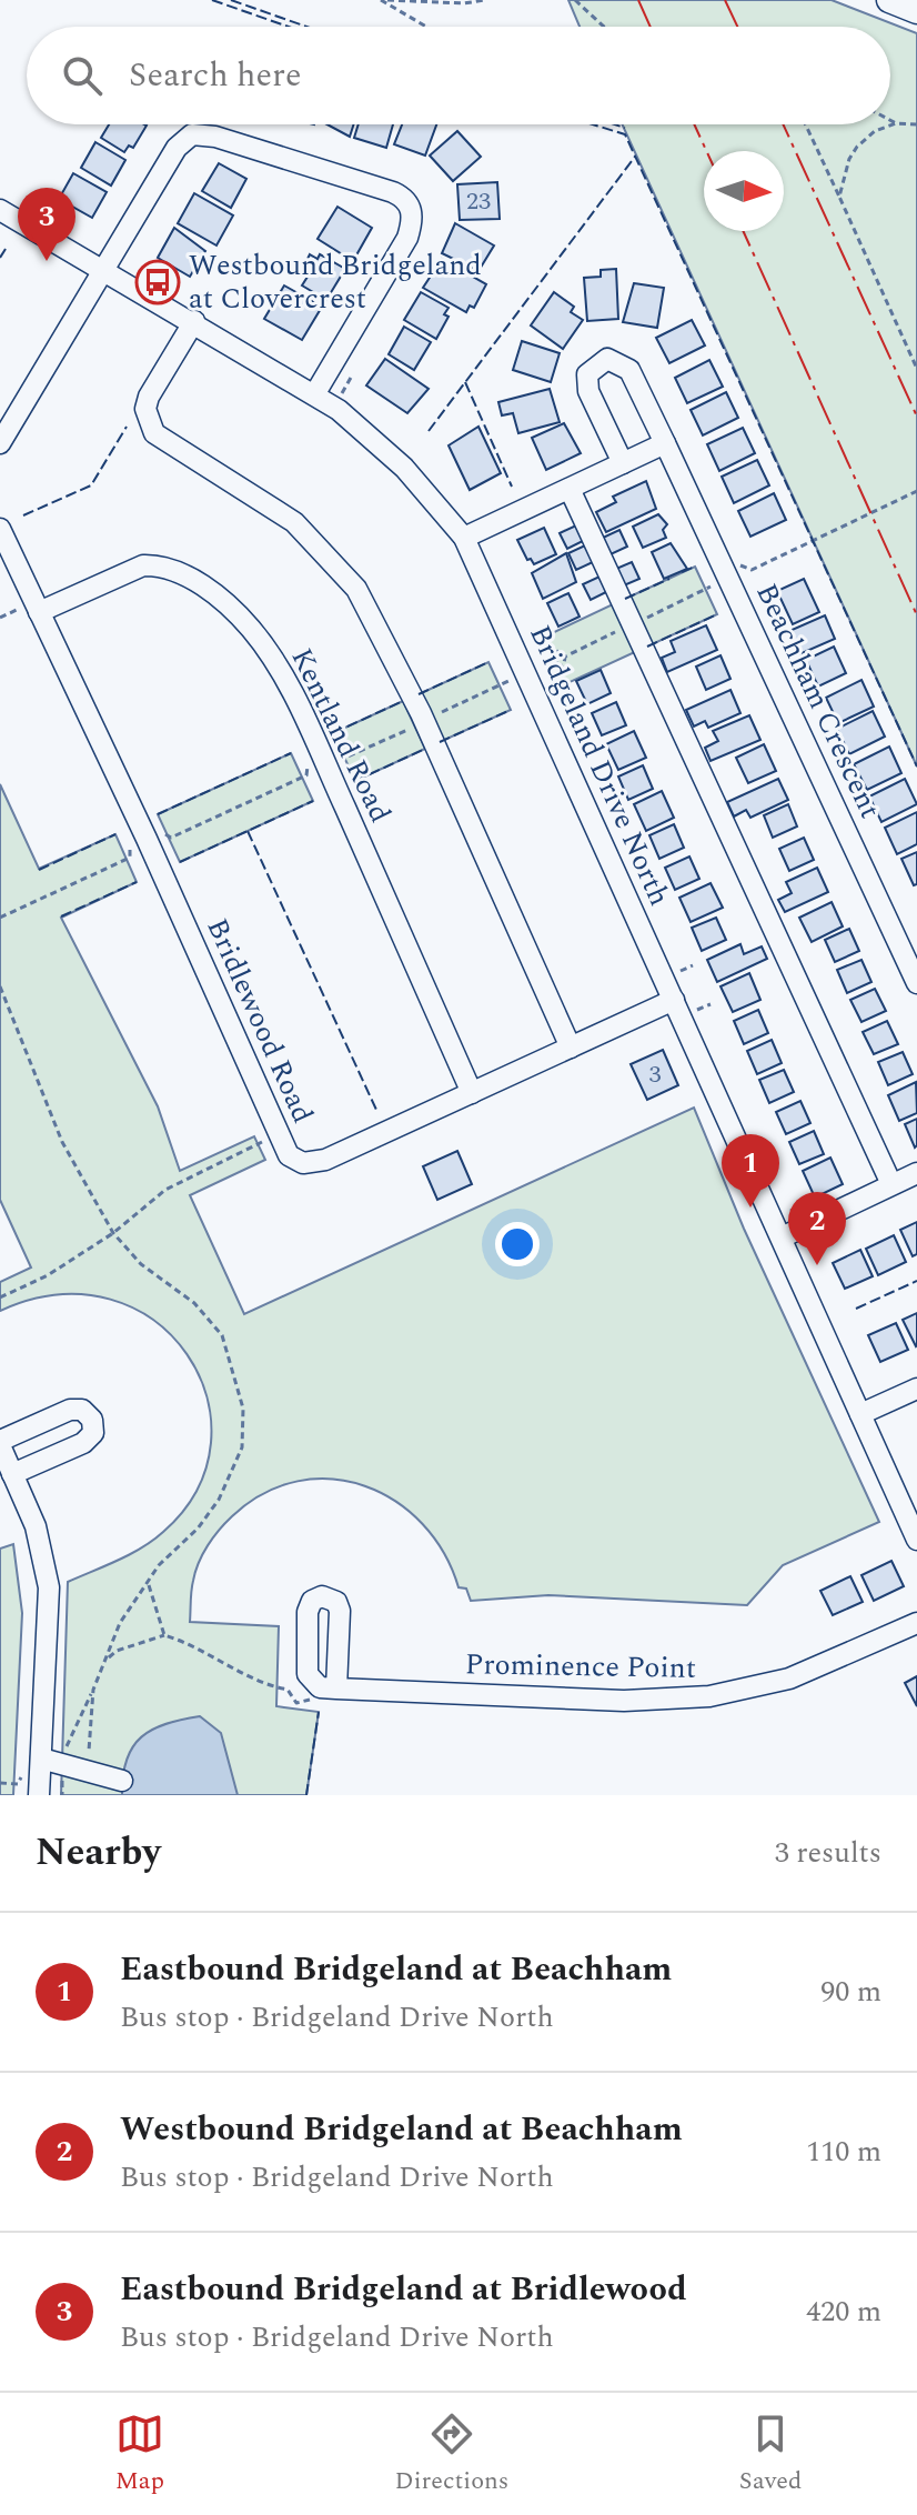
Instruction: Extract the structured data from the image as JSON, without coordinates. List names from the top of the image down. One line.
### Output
{"streets":{"street":["Beachham Crescent","Kentland Road","Bridgeland Drive North","Bridlewood Road","Prominence Point"]},"crossings":[["Kentland Road","Bridlewood Road"],["Bridgeland Drive North","Bridlewood Road"]],"places":{"bus stop":["Westbound Bridgeland at Clovercrest"]},"house_numbers":["23","3"],"north":"right","page":{"search":"Search here","pins":["3","1","2"],"heading":["Nearby","3 results"],"list":[{"mark":"1","name":"Eastbound Bridgeland at Beachham","note":"Bus stop · Bridgeland Drive North","value":"90 m"},{"mark":"2","name":"Westbound Bridgeland at Beachham","note":"Bus stop · Bridgeland Drive North","value":"110 m"},{"mark":"3","name":"Eastbound Bridgeland at Bridlewood","note":"Bus stop · Bridgeland Drive North","value":"420 m"}],"nav":["Map","Directions","Saved"]}}
